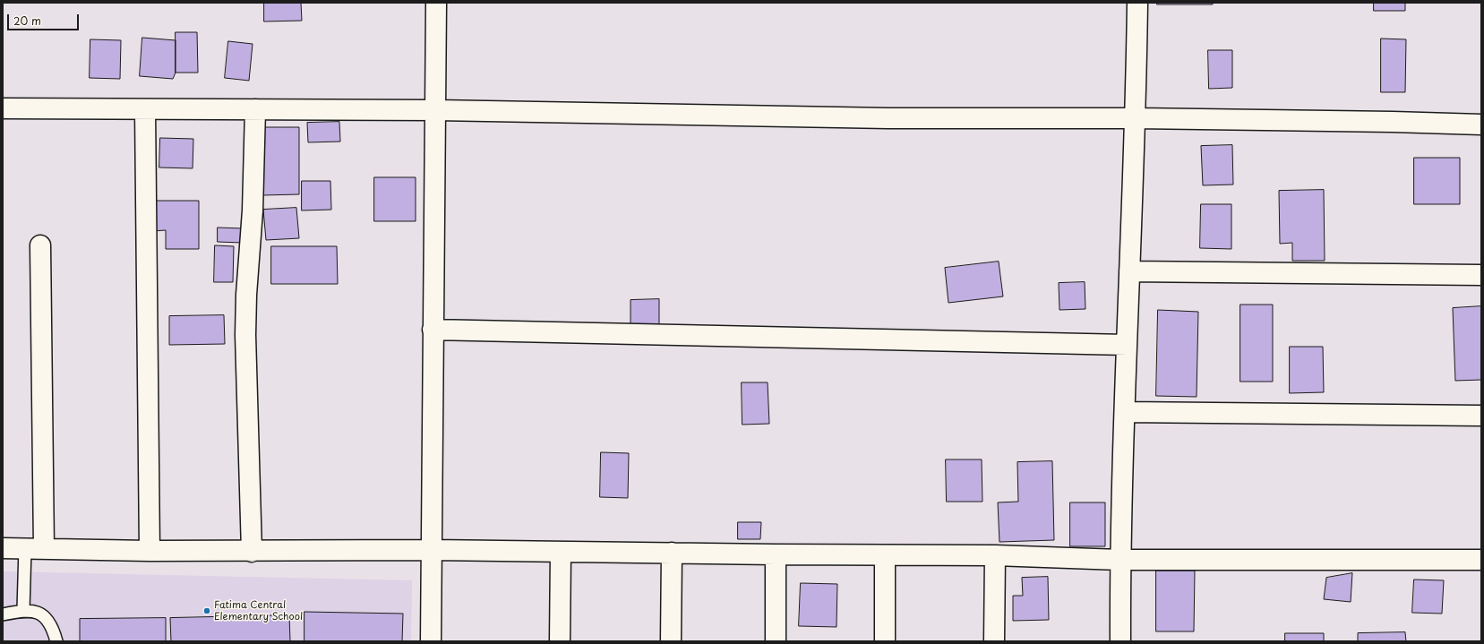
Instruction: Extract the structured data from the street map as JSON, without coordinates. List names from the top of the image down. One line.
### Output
{"places":["Fatima Central Elementary School"],"scale_bar":"20 m"}
